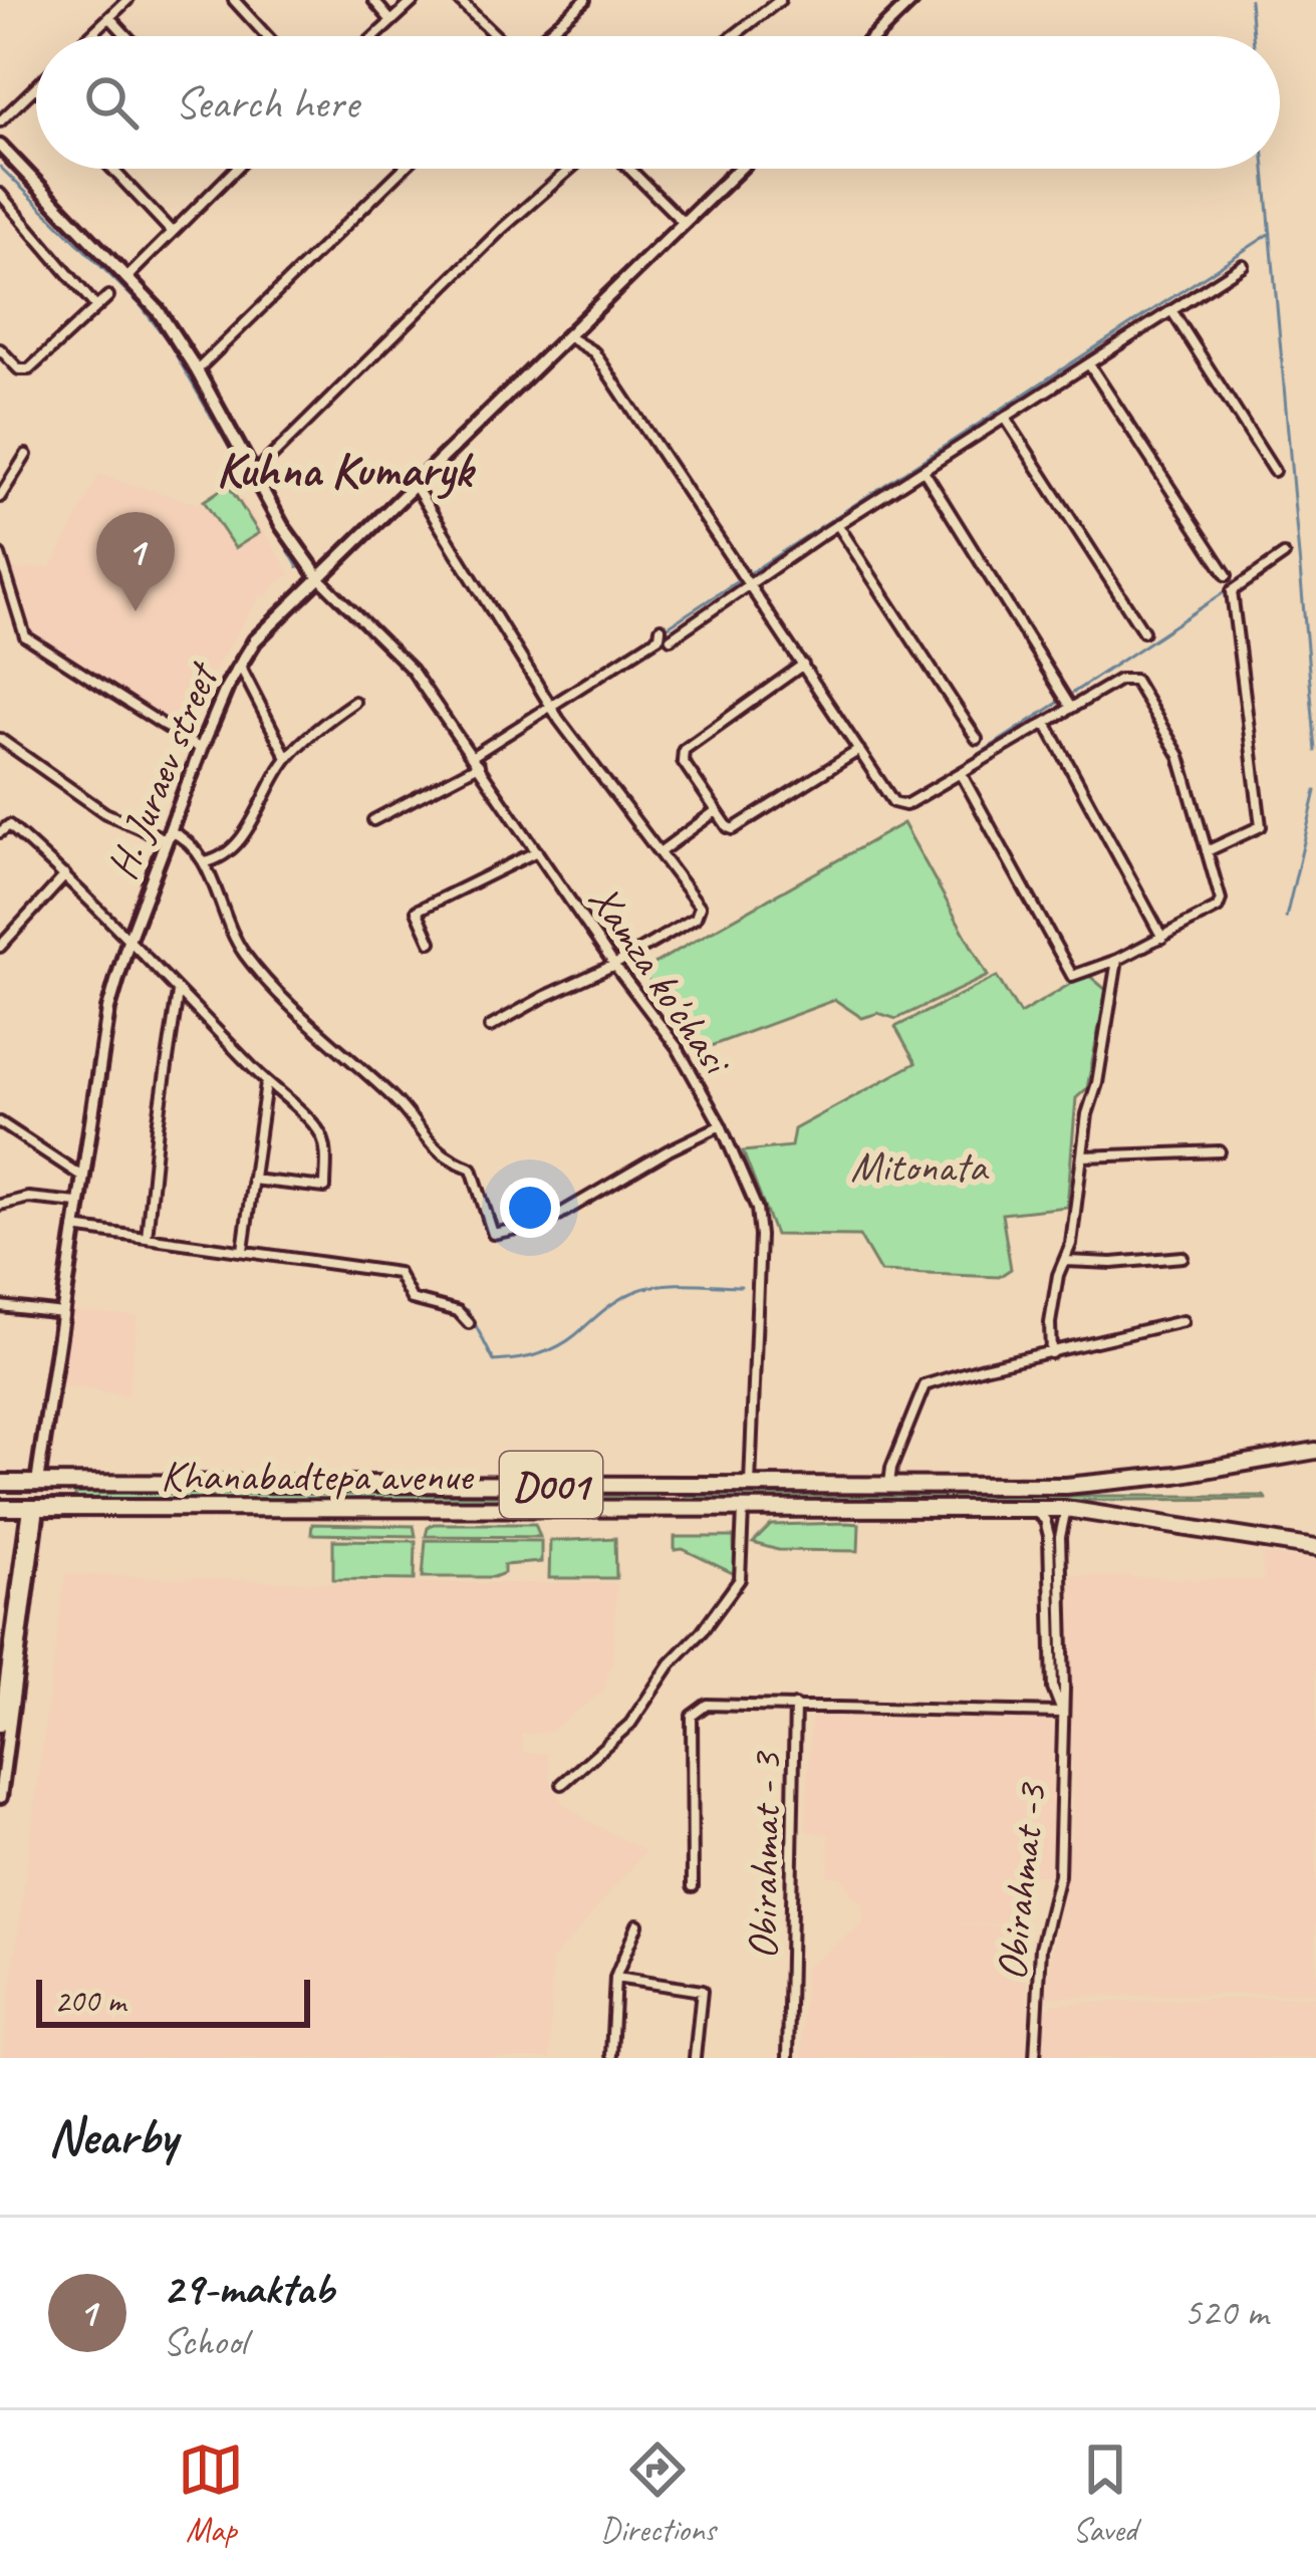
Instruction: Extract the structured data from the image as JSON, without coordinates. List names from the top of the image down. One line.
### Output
{"streets":{"highway":["Khanabadtepa avenue","D001"],"street":["H. Juraev street","Xamza ko'chasi","Obirahmat - 3","Obirahmat -3"]},"crossings":[["H. Juraev street","Xamza ko'chasi"],["H. Juraev street","Khanabadtepa avenue"],["Xamza ko'chasi","Khanabadtepa avenue"],["Khanabadtepa avenue","D001"],["Obirahmat - 3","Obirahmat -3"]],"districts":["Kuhna Kumaryk"],"parks":["Mitonata"],"scale_bar":"200 m","page":{"search":"Search here","pins":"1","scale":"200 m","heading":"Nearby","list":[{"mark":"1","name":"29-maktab","note":"School","value":"520 m"}],"nav":["Map","Directions","Saved"]}}
